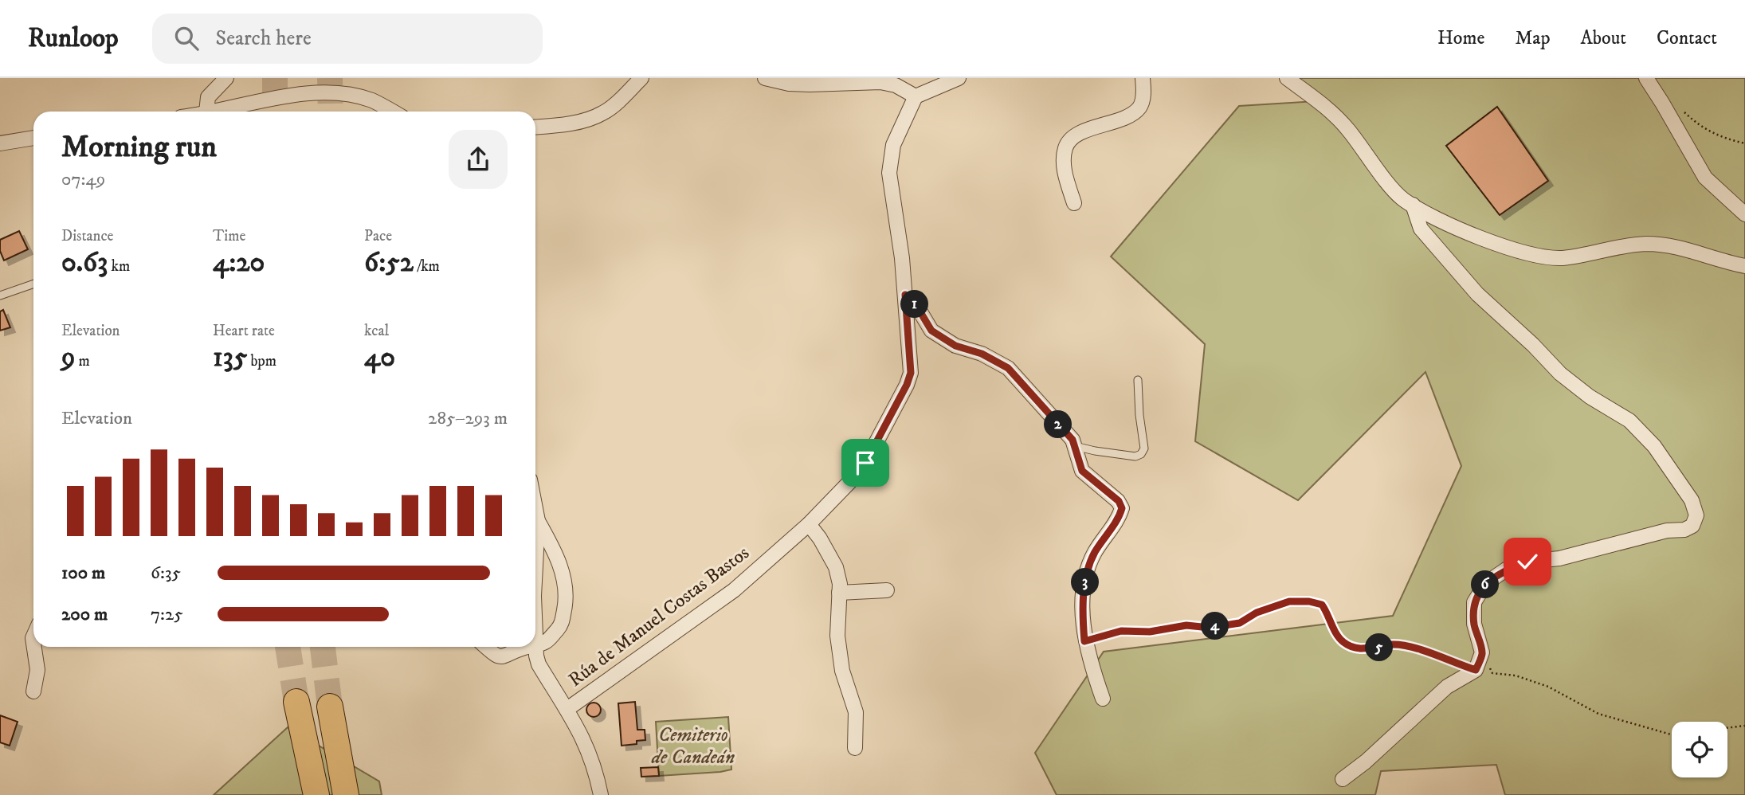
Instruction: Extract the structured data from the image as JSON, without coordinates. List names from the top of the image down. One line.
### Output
{"streets":{"street":["Rúa de Manuel Costas Bastos"]},"parks":["Cemiterio de Candeán"],"page":{"header":"Runloop","search":"Search here","nav":["Home","Map","About","Contact"],"heading":["Morning run","07:49"],"stats":[["Distance","0.63 km"],["Time","4:20"],["Pace","6:52 /km"],["Elevation","9 m"],["Heart rate","135 bpm"],["kcal","40"]],"pins":["1","2","3","6","4","5"],"chart":["Elevation","285–293 m"],"list":[{"name":"100 m","note":"6:35"},{"name":"200 m","note":"7:25"}]}}
